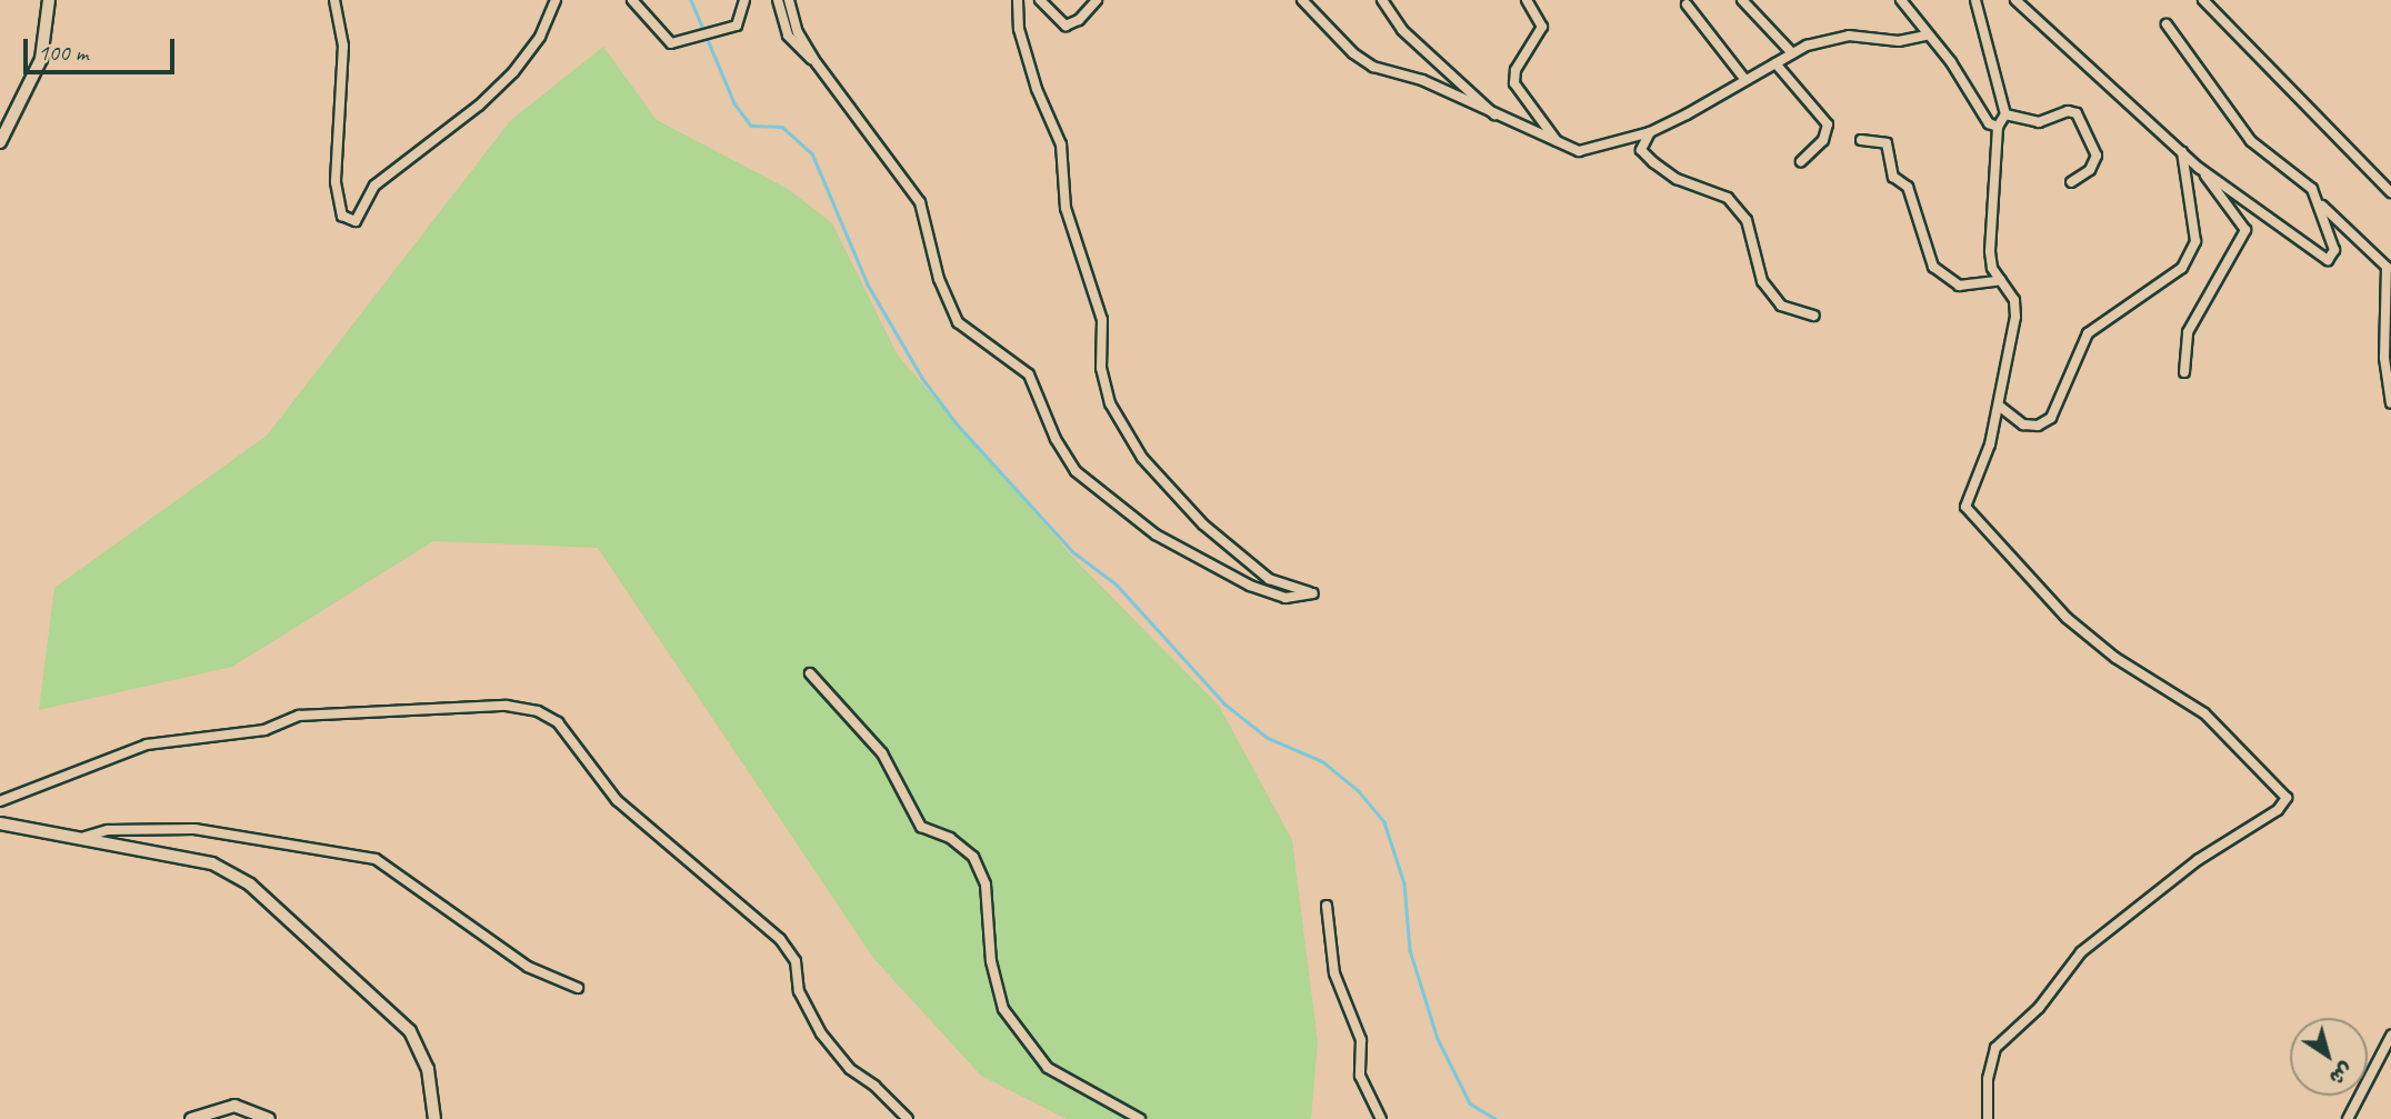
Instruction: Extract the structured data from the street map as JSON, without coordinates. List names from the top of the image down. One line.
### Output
{"scale_bar":"100 m","north":"bottom right"}
